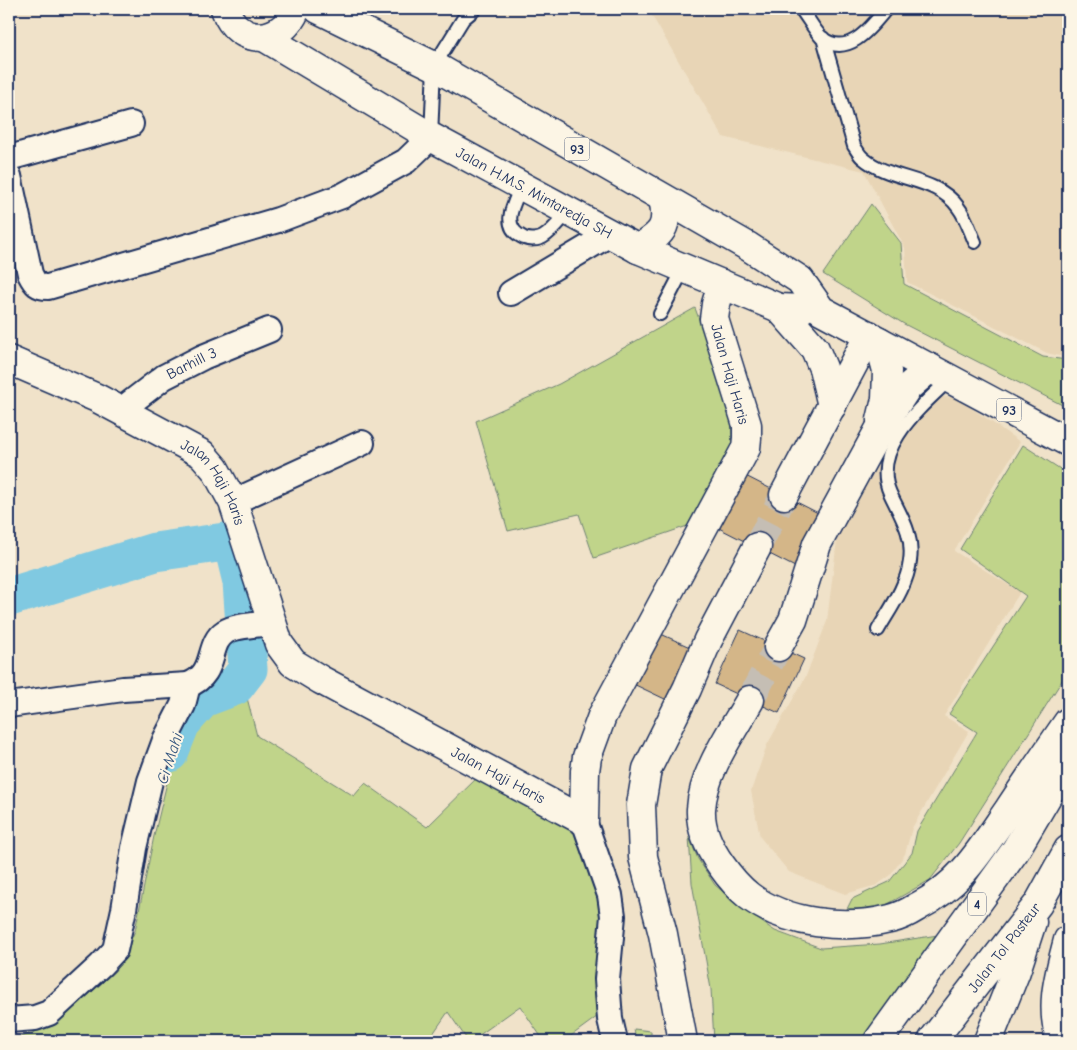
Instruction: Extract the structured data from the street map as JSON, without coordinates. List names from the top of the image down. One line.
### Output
{"streets":{"main road":["93","Jalan H.M.S. Mintaredja SH","Jalan Haji Haris","4","Jalan Tol Pasteur"],"street":["Barhill 3"]},"crossings":[["Jalan H.M.S. Mintaredja SH","Jalan Haji Haris"],["Barhill 3","Jalan Haji Haris"]],"water":["Ci Mahi"]}
